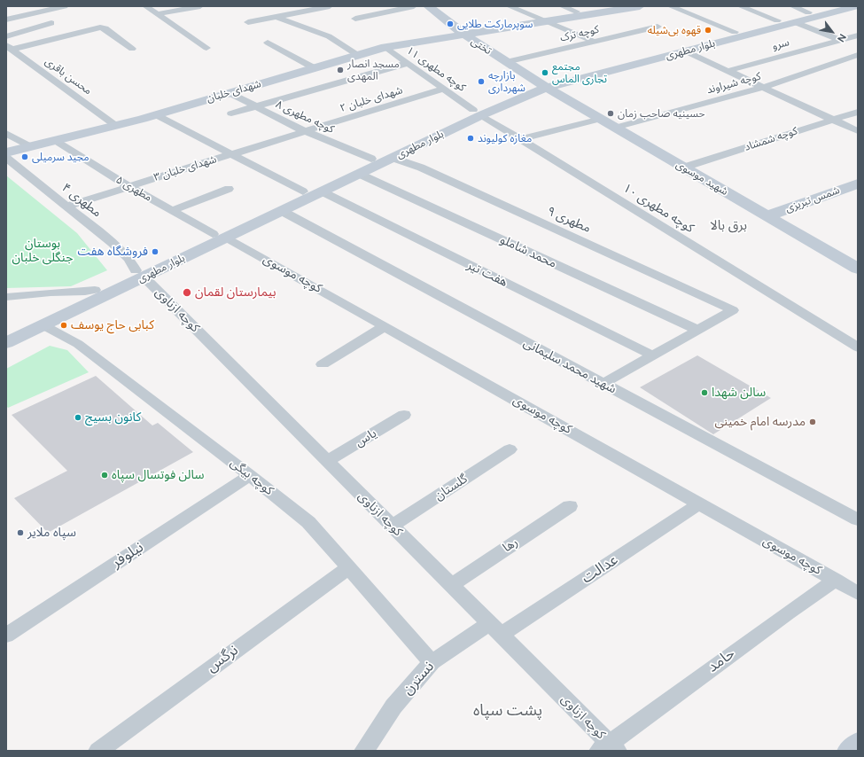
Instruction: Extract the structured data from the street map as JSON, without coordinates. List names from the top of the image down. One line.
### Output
{"streets":{"main road":["تختی","بلوار مطهری","شهدای خلبان","شهید موسوی","شمس تبریزی"],"street":["کوچه ترک","سرو","کوچه مطهری ۱۱","محسن باقری","کوچه شیراوند","شهدای خلبان ۲","کوچه مطهری ۸","کوچه شمشاد","شهدای خلبان ۳","مطهری ۵","مطهری ۴","کوچه مطهری ۱۰","مطهری ۹","محمد شاملو","کوچه موسوی","هفت تیر","کوچه ازناوی","شهید محمد سلیمانی","یاس","کوچه بیگی","گلستان","رها","نیلوفر","عدالت","نرگس","حامد","نسترن"]},"crossings":[["کوچه ترک","تختی"],["تختی","بلوار مطهری"],["تختی","شهدای خلبان"],["تختی","شهید موسوی"],["بلوار مطهری","کوچه مطهری ۱۱"],["بلوار مطهری","کوچه مطهری ۸"],["بلوار مطهری","شهید موسوی"],["بلوار مطهری","مطهری ۵"],["بلوار مطهری","مطهری ۴"],["بلوار مطهری","کوچه مطهری ۱۰"],["بلوار مطهری","مطهری ۹"],["بلوار مطهری","محمد شاملو"],["بلوار مطهری","کوچه موسوی"],["بلوار مطهری","هفت تیر"],["بلوار مطهری","کوچه ازناوی"],["بلوار مطهری","شهید محمد سلیمانی"],["بلوار مطهری","کوچه بیگی"],["کوچه مطهری ۱۱","شهدای خلبان"],["کوچه مطهری ۱۱","شهدای خلبان ۲"],["کوچه مطهری ۱۱","کوچه مطهری ۱۰"],["محسن باقری","شهدای خلبان"],["کوچه شیراوند","شهید موسوی"],["شهدای خلبان","کوچه مطهری ۸"],["شهدای خلبان","مطهری ۵"],["شهدای خلبان ۲","کوچه مطهری ۸"],["شهدای خلبان ۲","شهدای خلبان ۳"],["کوچه مطهری ۸","شهدای خلبان ۳"],["کوچه شمشاد","شهید موسوی"],["شهدای خلبان ۳","مطهری ۵"],["شهدای خلبان ۳","مطهری ۴"],["شهید موسوی","شمس تبریزی"],["مطهری ۵","کوچه موسوی"],["مطهری ۴","کوچه ازناوی"],["مطهری ۹","محمد شاملو"],["کوچه موسوی","عدالت"],["کوچه موسوی","حامد"],["کوچه ازناوی","یاس"],["کوچه ازناوی","گلستان"],["کوچه ازناوی","رها"],["کوچه ازناوی","عدالت"],["کوچه ازناوی","حامد"],["کوچه ازناوی","نسترن"],["کوچه بیگی","نیلوفر"],["کوچه بیگی","نرگس"],["کوچه بیگی","نسترن"],["عدالت","نسترن"]],"districts":["برق بالا","پشت سپاه"],"parks":["بوستان جنگلی خلبان"],"places":["سوپرمارکت طلایی","قهوه بی‌شیله","مسجد انصار المهدی","مجتمع تجاری الماس","بازارچه شهرداری","حسینیه صاحب زمان","مغازه کولیوند","مجید سرمیلی","فروشگاه هفت","بیمارستان لقمان","کبابی حاج یوسف","سالن شهدا","کانون بسیج","مدرسه امام خمینی","سالن فوتسال سپاه","سپاه ملایر"],"north":"bottom right"}
